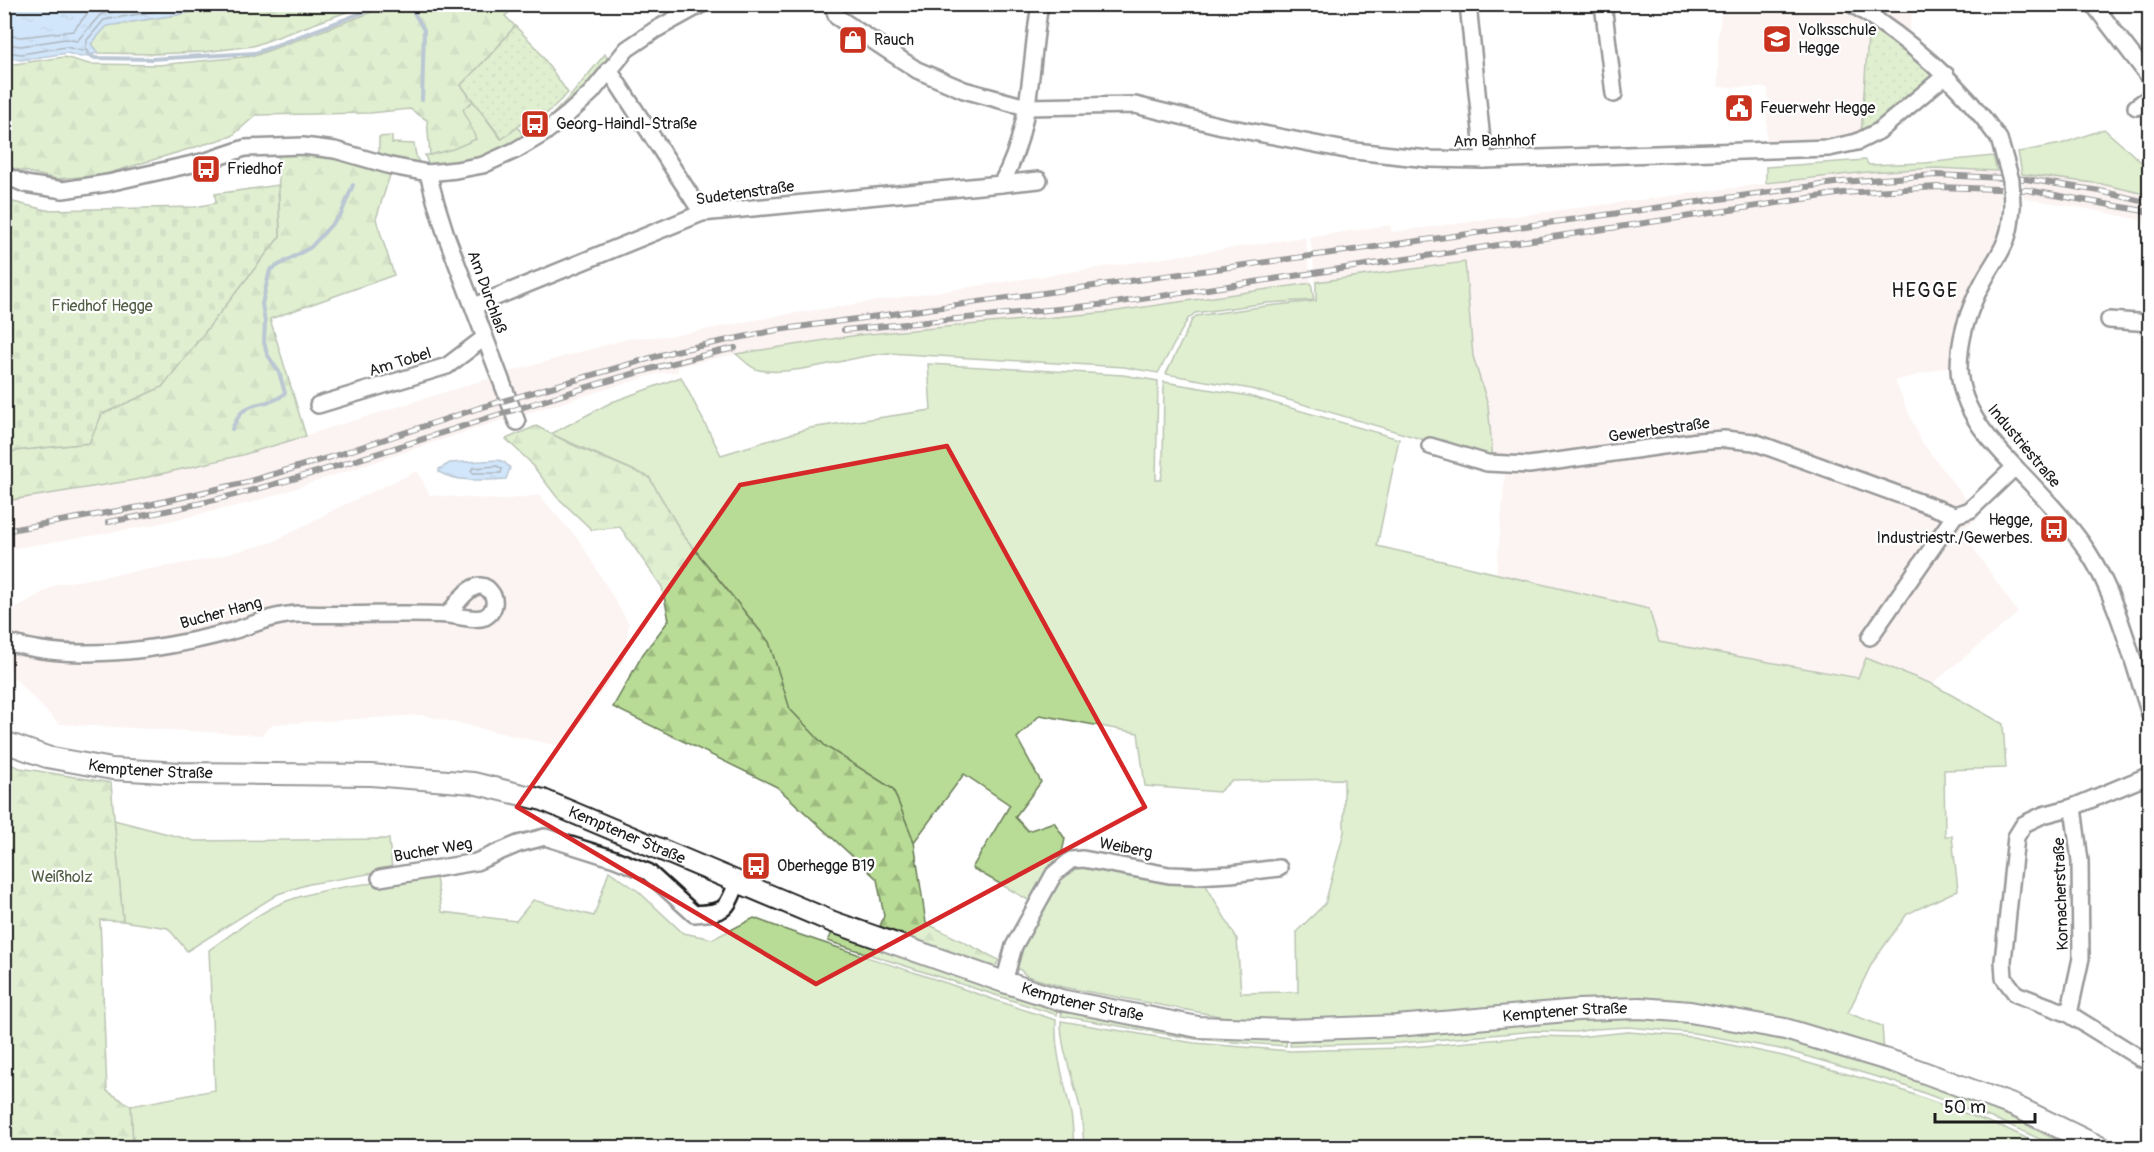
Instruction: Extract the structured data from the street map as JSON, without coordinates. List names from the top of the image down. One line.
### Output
{"streets":{"main road":["Kemptener Straße"],"street":["Am Bahnhof","Sudetenstraße","Am Durchlaß","Am Tobel","Gewerbestraße","Industriestraße","Bucher Hang","Weiberg","Bucher Weg","Kornacherstraße"]},"crossings":[["Am Bahnhof","Industriestraße"],["Sudetenstraße","Am Durchlaß"],["Am Durchlaß","Am Tobel"],["Kemptener Straße","Weiberg"],["Kemptener Straße","Bucher Weg"]],"districts":["HEGGE"],"parks":["Friedhof Hegge","Weißholz"],"places":{"school or university":["Volksschule Hegge"],"shop":["Rauch"],"public building":["Feuerwehr Hegge"],"bus stop":["Georg-Haindl-Straße","Friedhof","Hegge, Industriestr./Gewerbes.","Oberhegge B19"]},"scale_bar":"50 m"}
